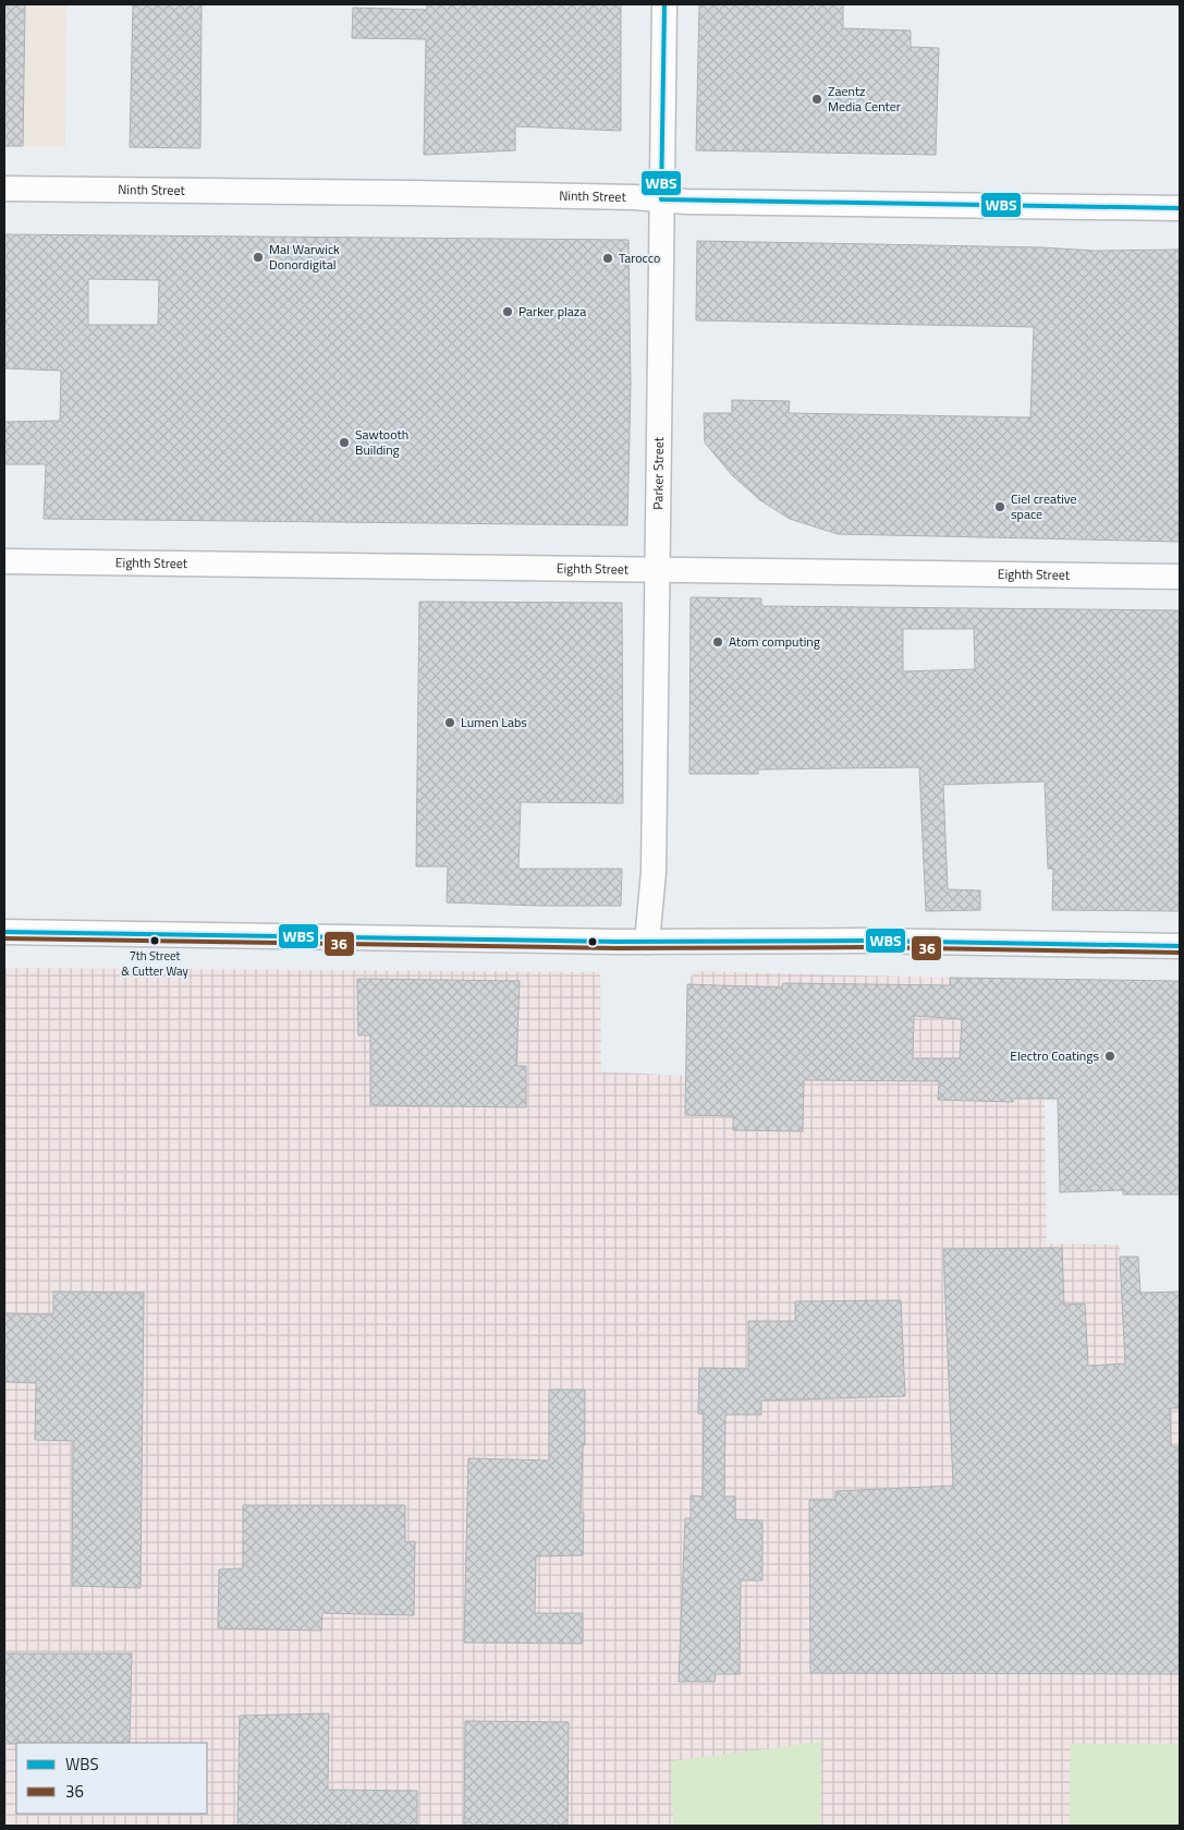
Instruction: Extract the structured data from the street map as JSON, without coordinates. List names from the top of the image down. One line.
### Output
{"streets":{"street":["Ninth Street","Parker Street","Eighth Street"]},"crossings":[["Ninth Street","Parker Street"],["Parker Street","Eighth Street"]],"places":["Zaentz Media Center","Mal Warwick Donordigital","Tarocco","Parker plaza","Sawtooth Building","Ciel creative space","Atom computing","Lumen Labs","7th Street & Cutter Way","Electro Coatings"],"lines":["transit line WBS","transit line 36"],"legend":["WBS","36"]}
